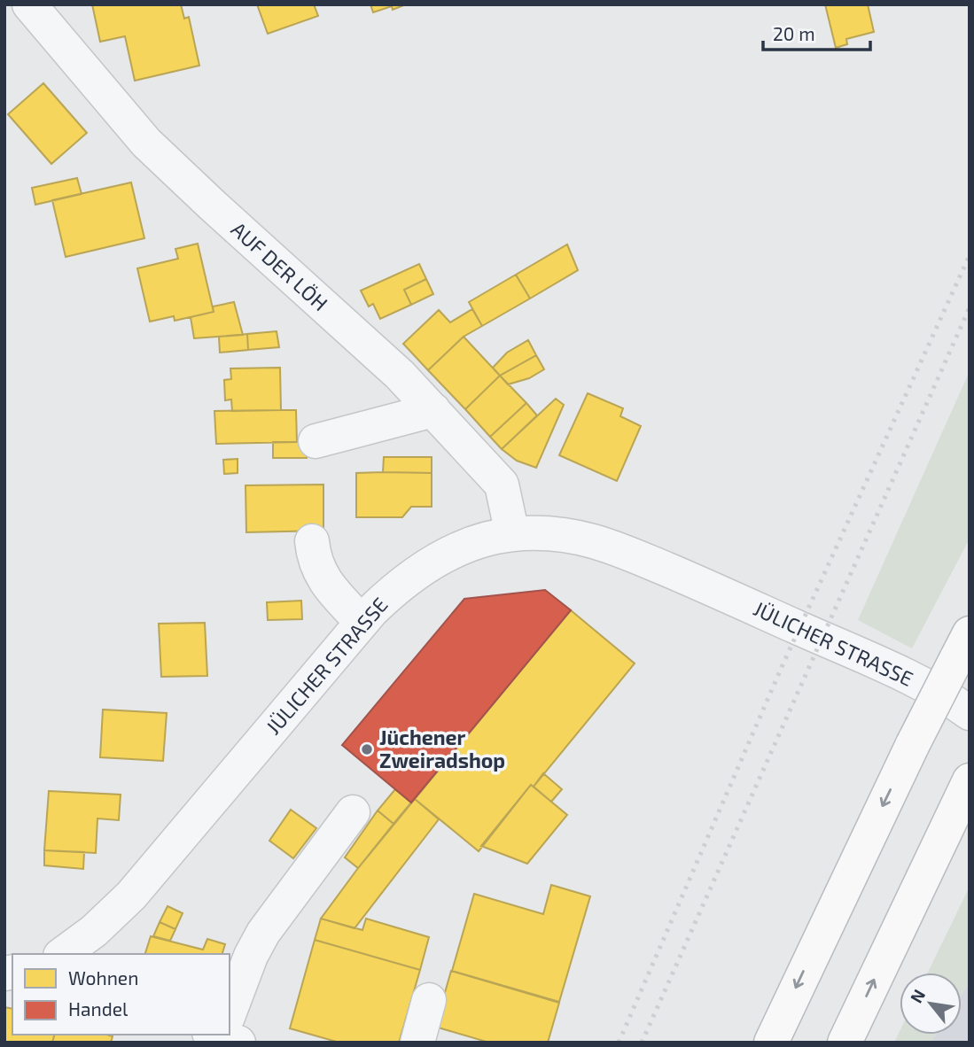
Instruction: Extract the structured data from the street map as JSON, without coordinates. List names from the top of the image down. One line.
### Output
{"streets":{"street":["AUF DER LÖH","JÜLICHER STRASSE"]},"crossings":[["AUF DER LÖH","JÜLICHER STRASSE"]],"places":["Jüchener Zweiradshop"],"legend":["Wohnen","Handel"],"scale_bar":"20 m","north":"top left"}
